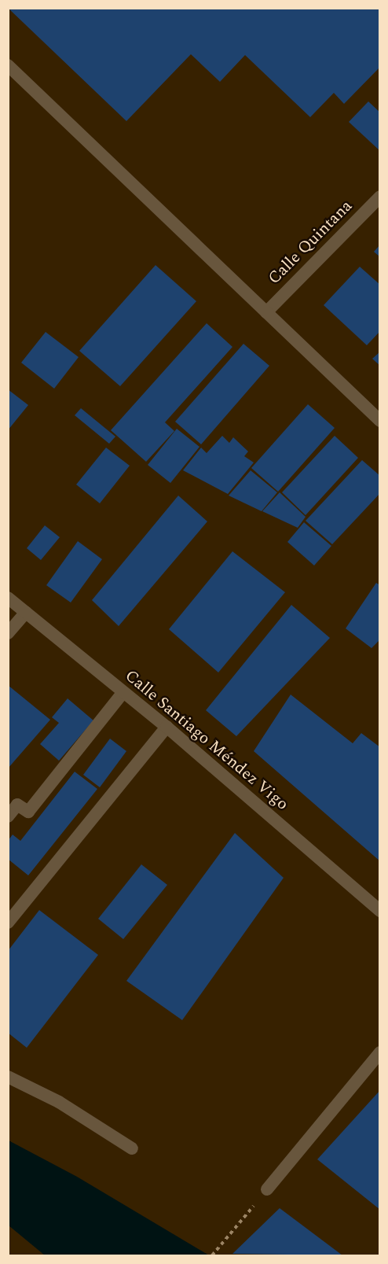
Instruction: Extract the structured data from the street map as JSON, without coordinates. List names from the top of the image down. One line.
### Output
{"streets":{"street":["Calle Quintana","Calle Santiago Méndez Vigo"]}}
